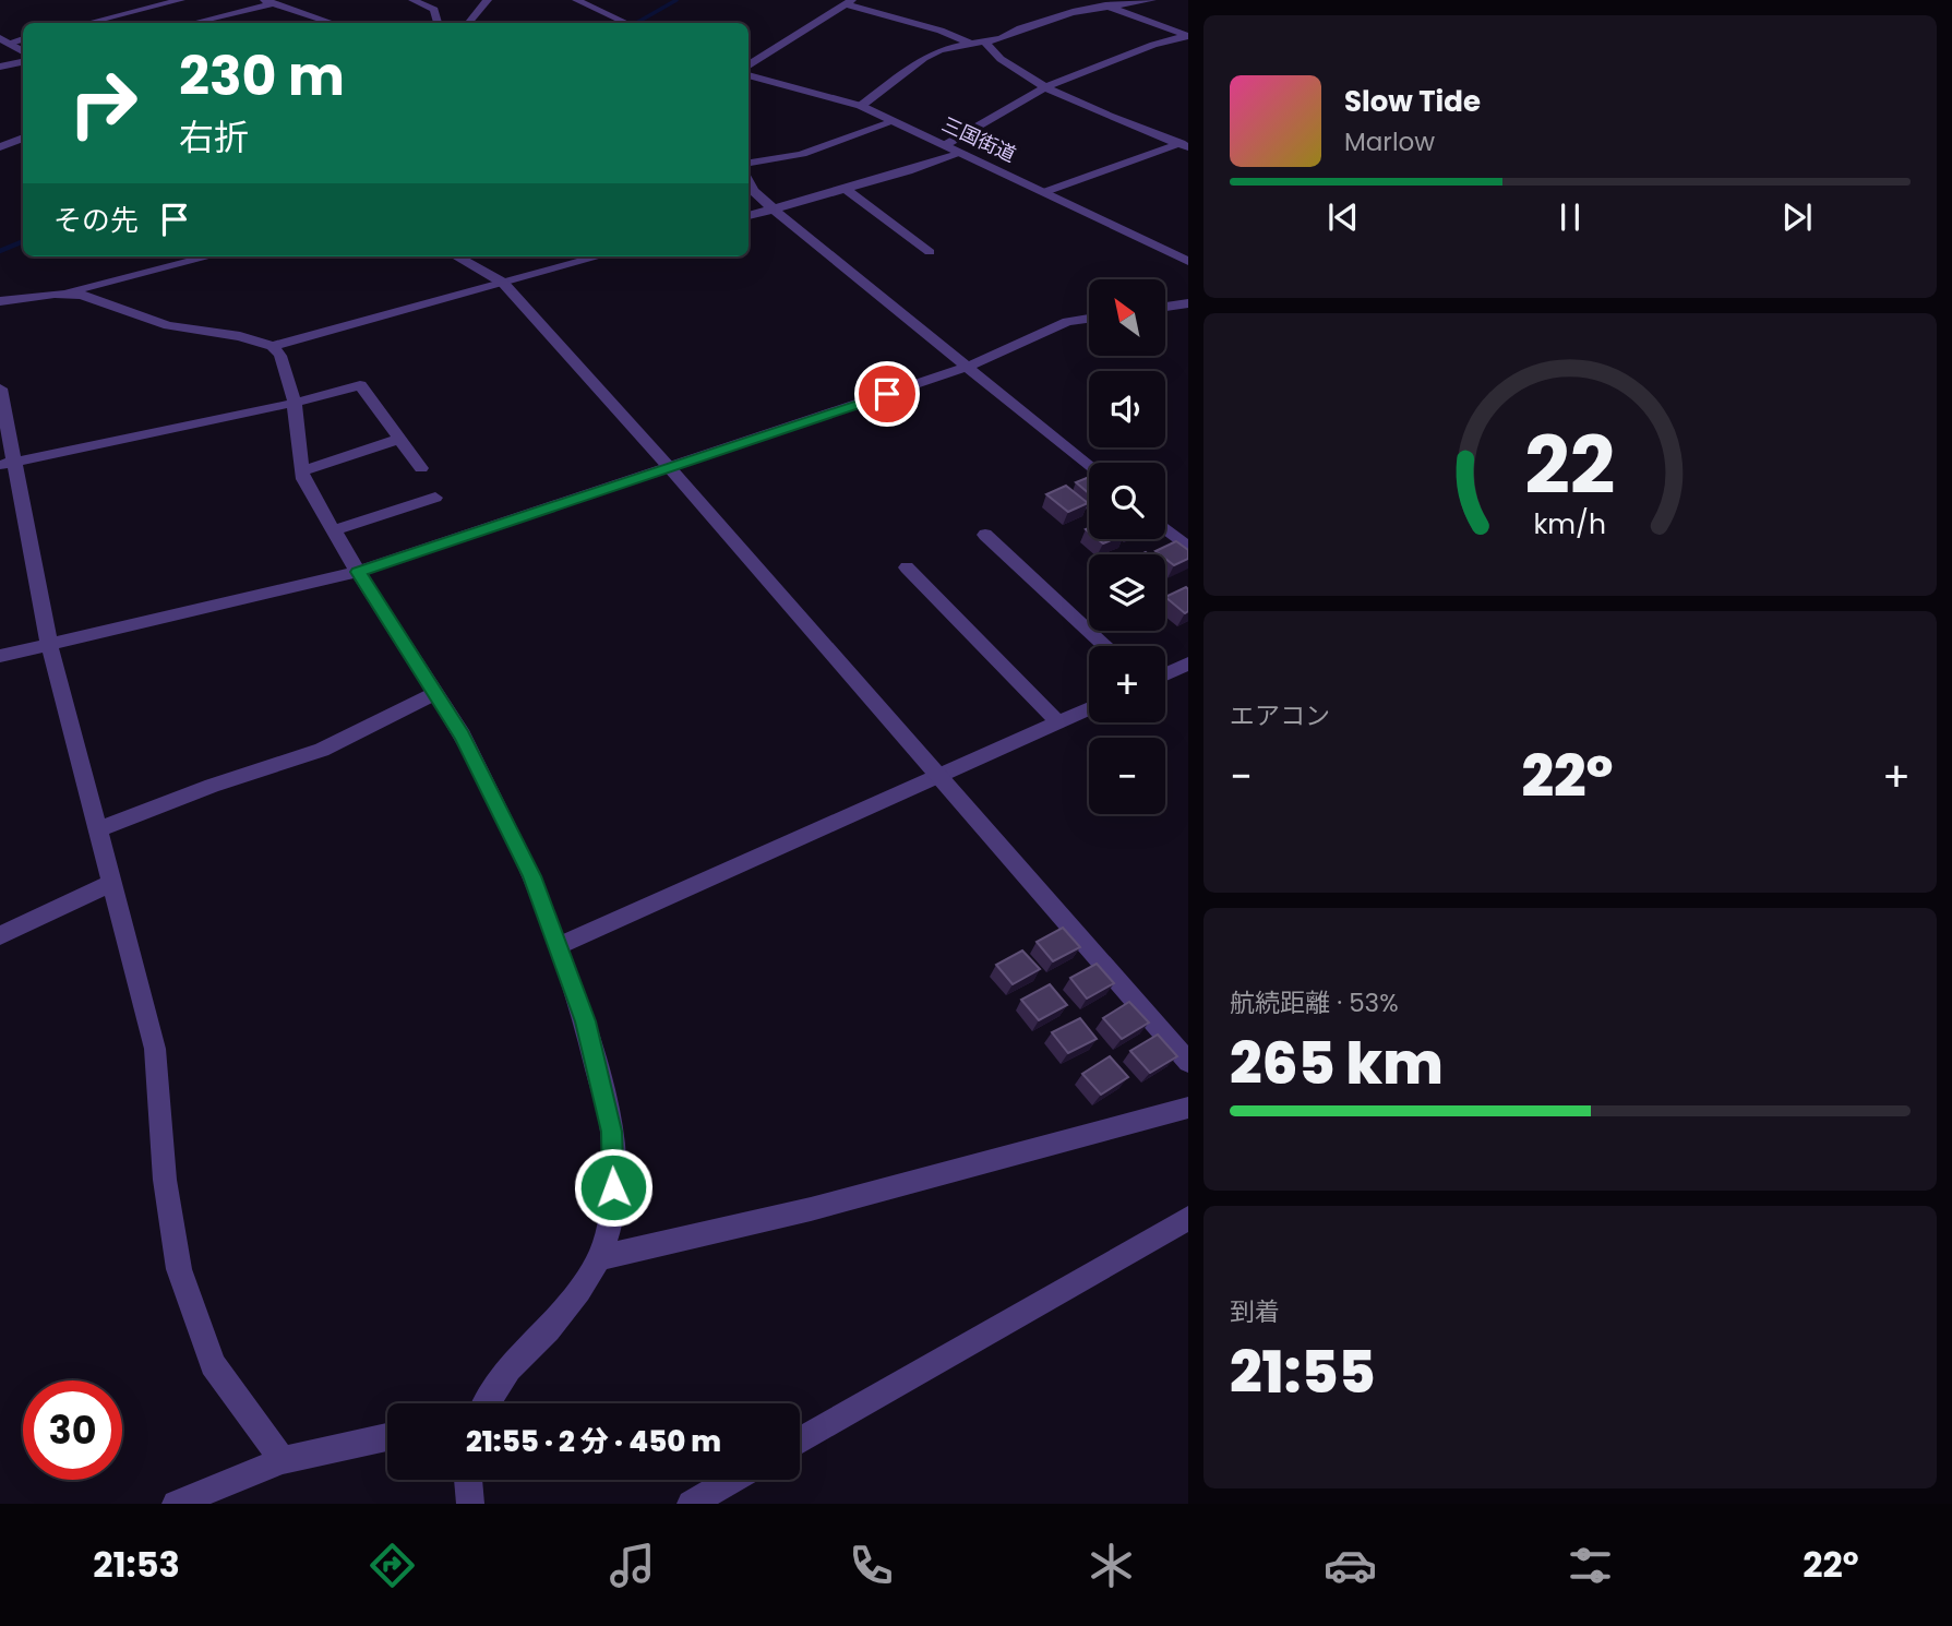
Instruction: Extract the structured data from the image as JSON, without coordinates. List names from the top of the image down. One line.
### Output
{"streets":{"street":["三国街道"]},"north":"top left","page":{"turn":["230 m","右折"],"song":["Slow Tide","Marlow"],"then":"その先","map_buttons":["+","−"],"tile":["エアコン",["航続距離 · 53%","265 km"],["到着","21:55"]],"heat":["−","22°","+"],"limit":"30","trip":"21:55 · 2 分 · 450 m","tabs":["21:53","22°"],"gauge":["22","km/h"]}}
